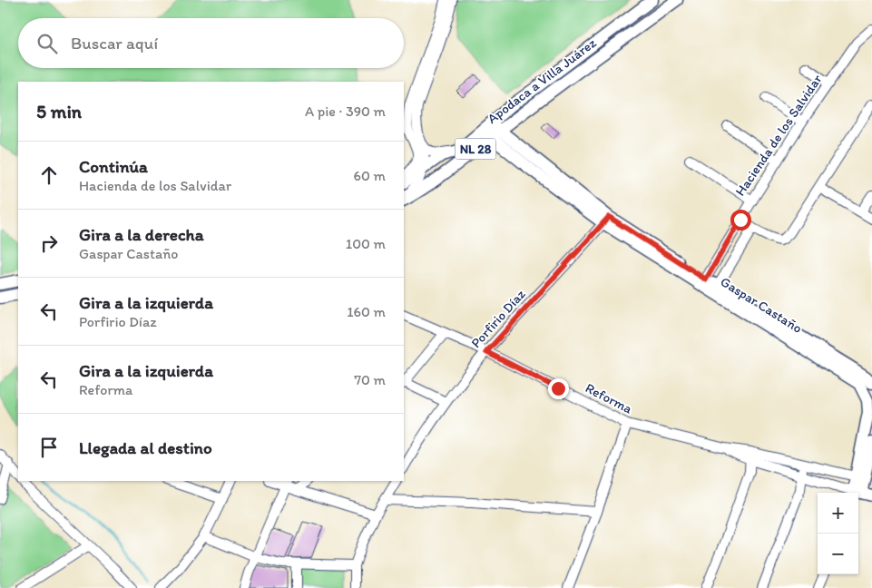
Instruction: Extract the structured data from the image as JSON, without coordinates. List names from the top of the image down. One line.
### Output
{"streets":{"main road":["Apodaca a Villa Juárez","NL 28","Gaspar Castaño"],"street":["Hacienda de los Salvidar","Porfirio Díaz","Reforma"]},"crossings":[["Apodaca a Villa Juárez","Gaspar Castaño"],["Hacienda de los Salvidar","Gaspar Castaño"],["Gaspar Castaño","Porfirio Díaz"],["Porfirio Díaz","Reforma"]],"page":{"search":"Buscar aquí","heading":["5 min","A pie · 390 m"],"list":[["Continúa","Hacienda de los Salvidar","60 m"],["Gira a la derecha","Gaspar Castaño","100 m"],["Gira a la izquierda","Porfirio Díaz","160 m"],["Gira a la izquierda","Reforma","70 m"],"Llegada al destino"],"map_buttons":["+","−"]}}
